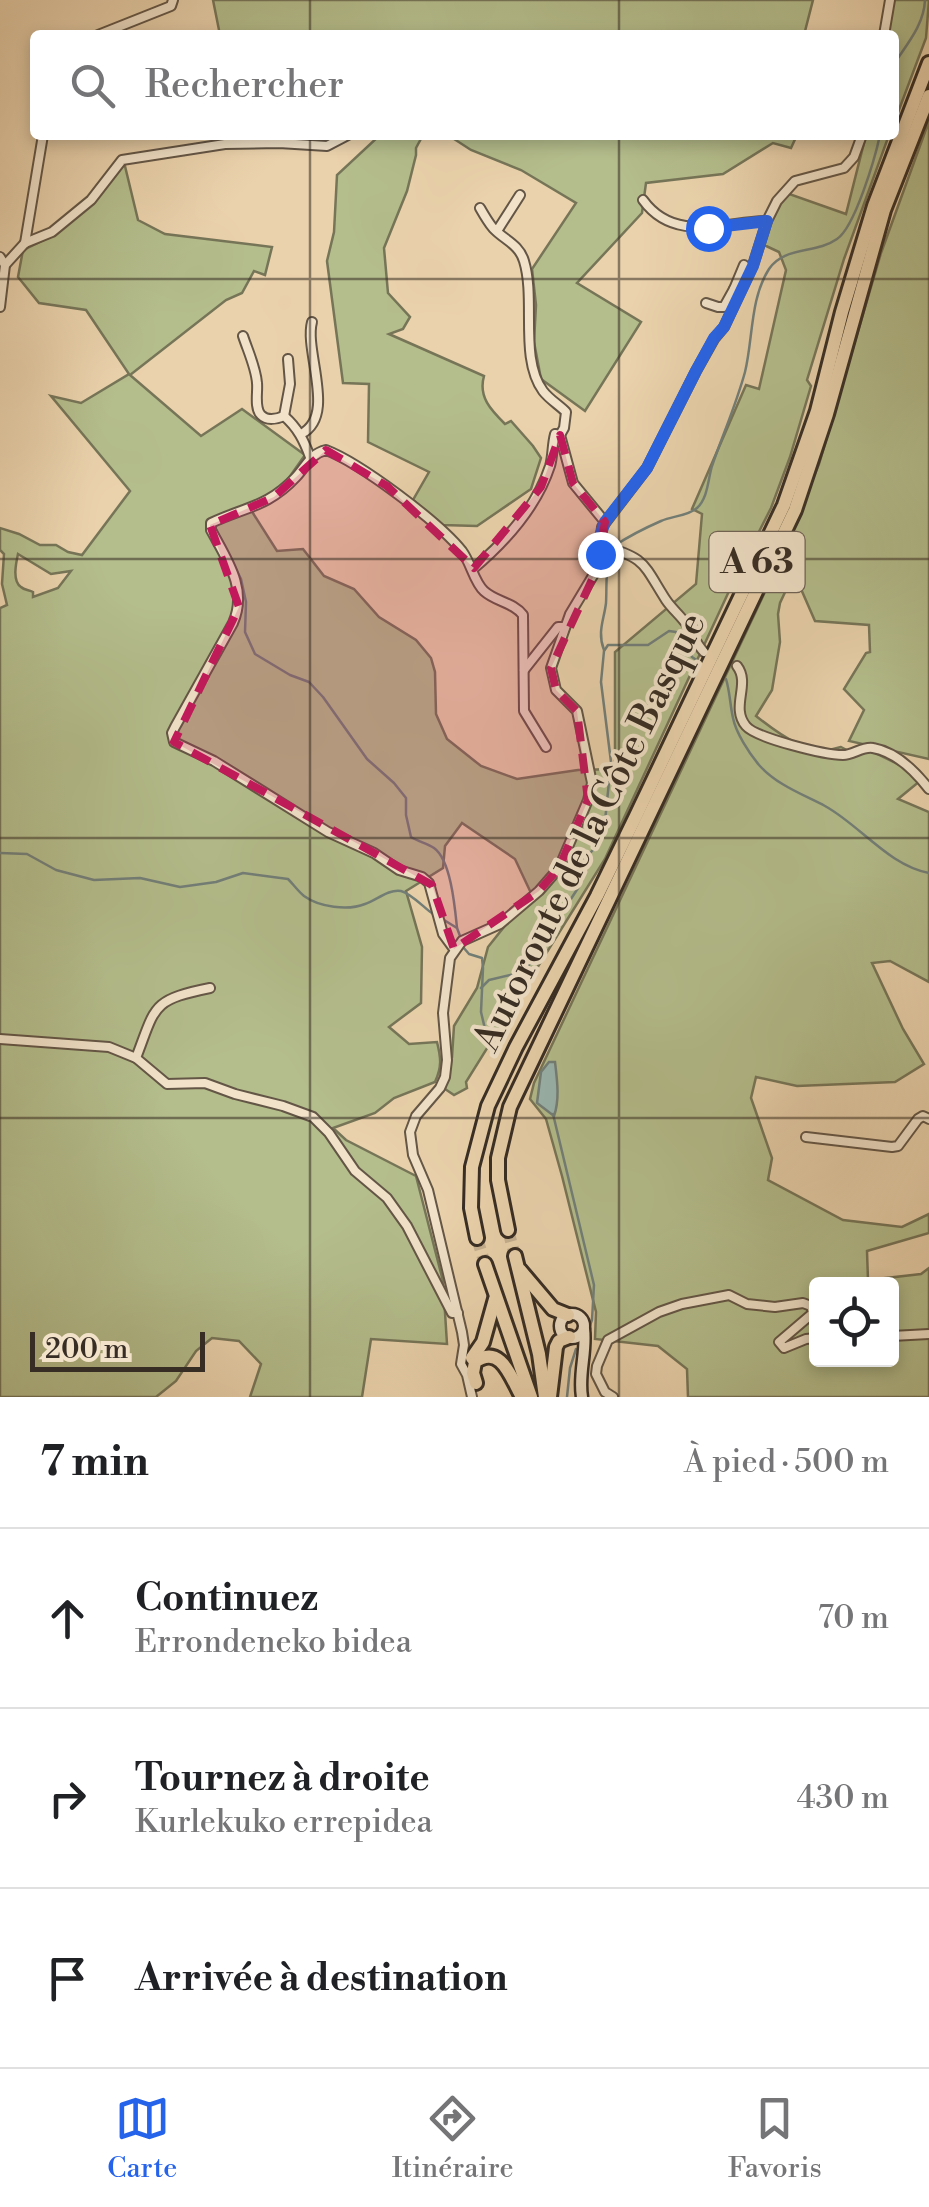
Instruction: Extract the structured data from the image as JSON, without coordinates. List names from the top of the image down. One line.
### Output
{"streets":{"highway":["A 63","Autoroute de la Côte Basque"]},"scale_bar":"200 m","page":{"search":"Rechercher","scale":"200 m","heading":["7 min","À pied · 500 m"],"list":[["Continuez","Errondeneko bidea","70 m"],["Tournez à droite","Kurlekuko errepidea","430 m"],"Arrivée à destination"],"nav":["Carte","Itinéraire","Favoris"]}}
